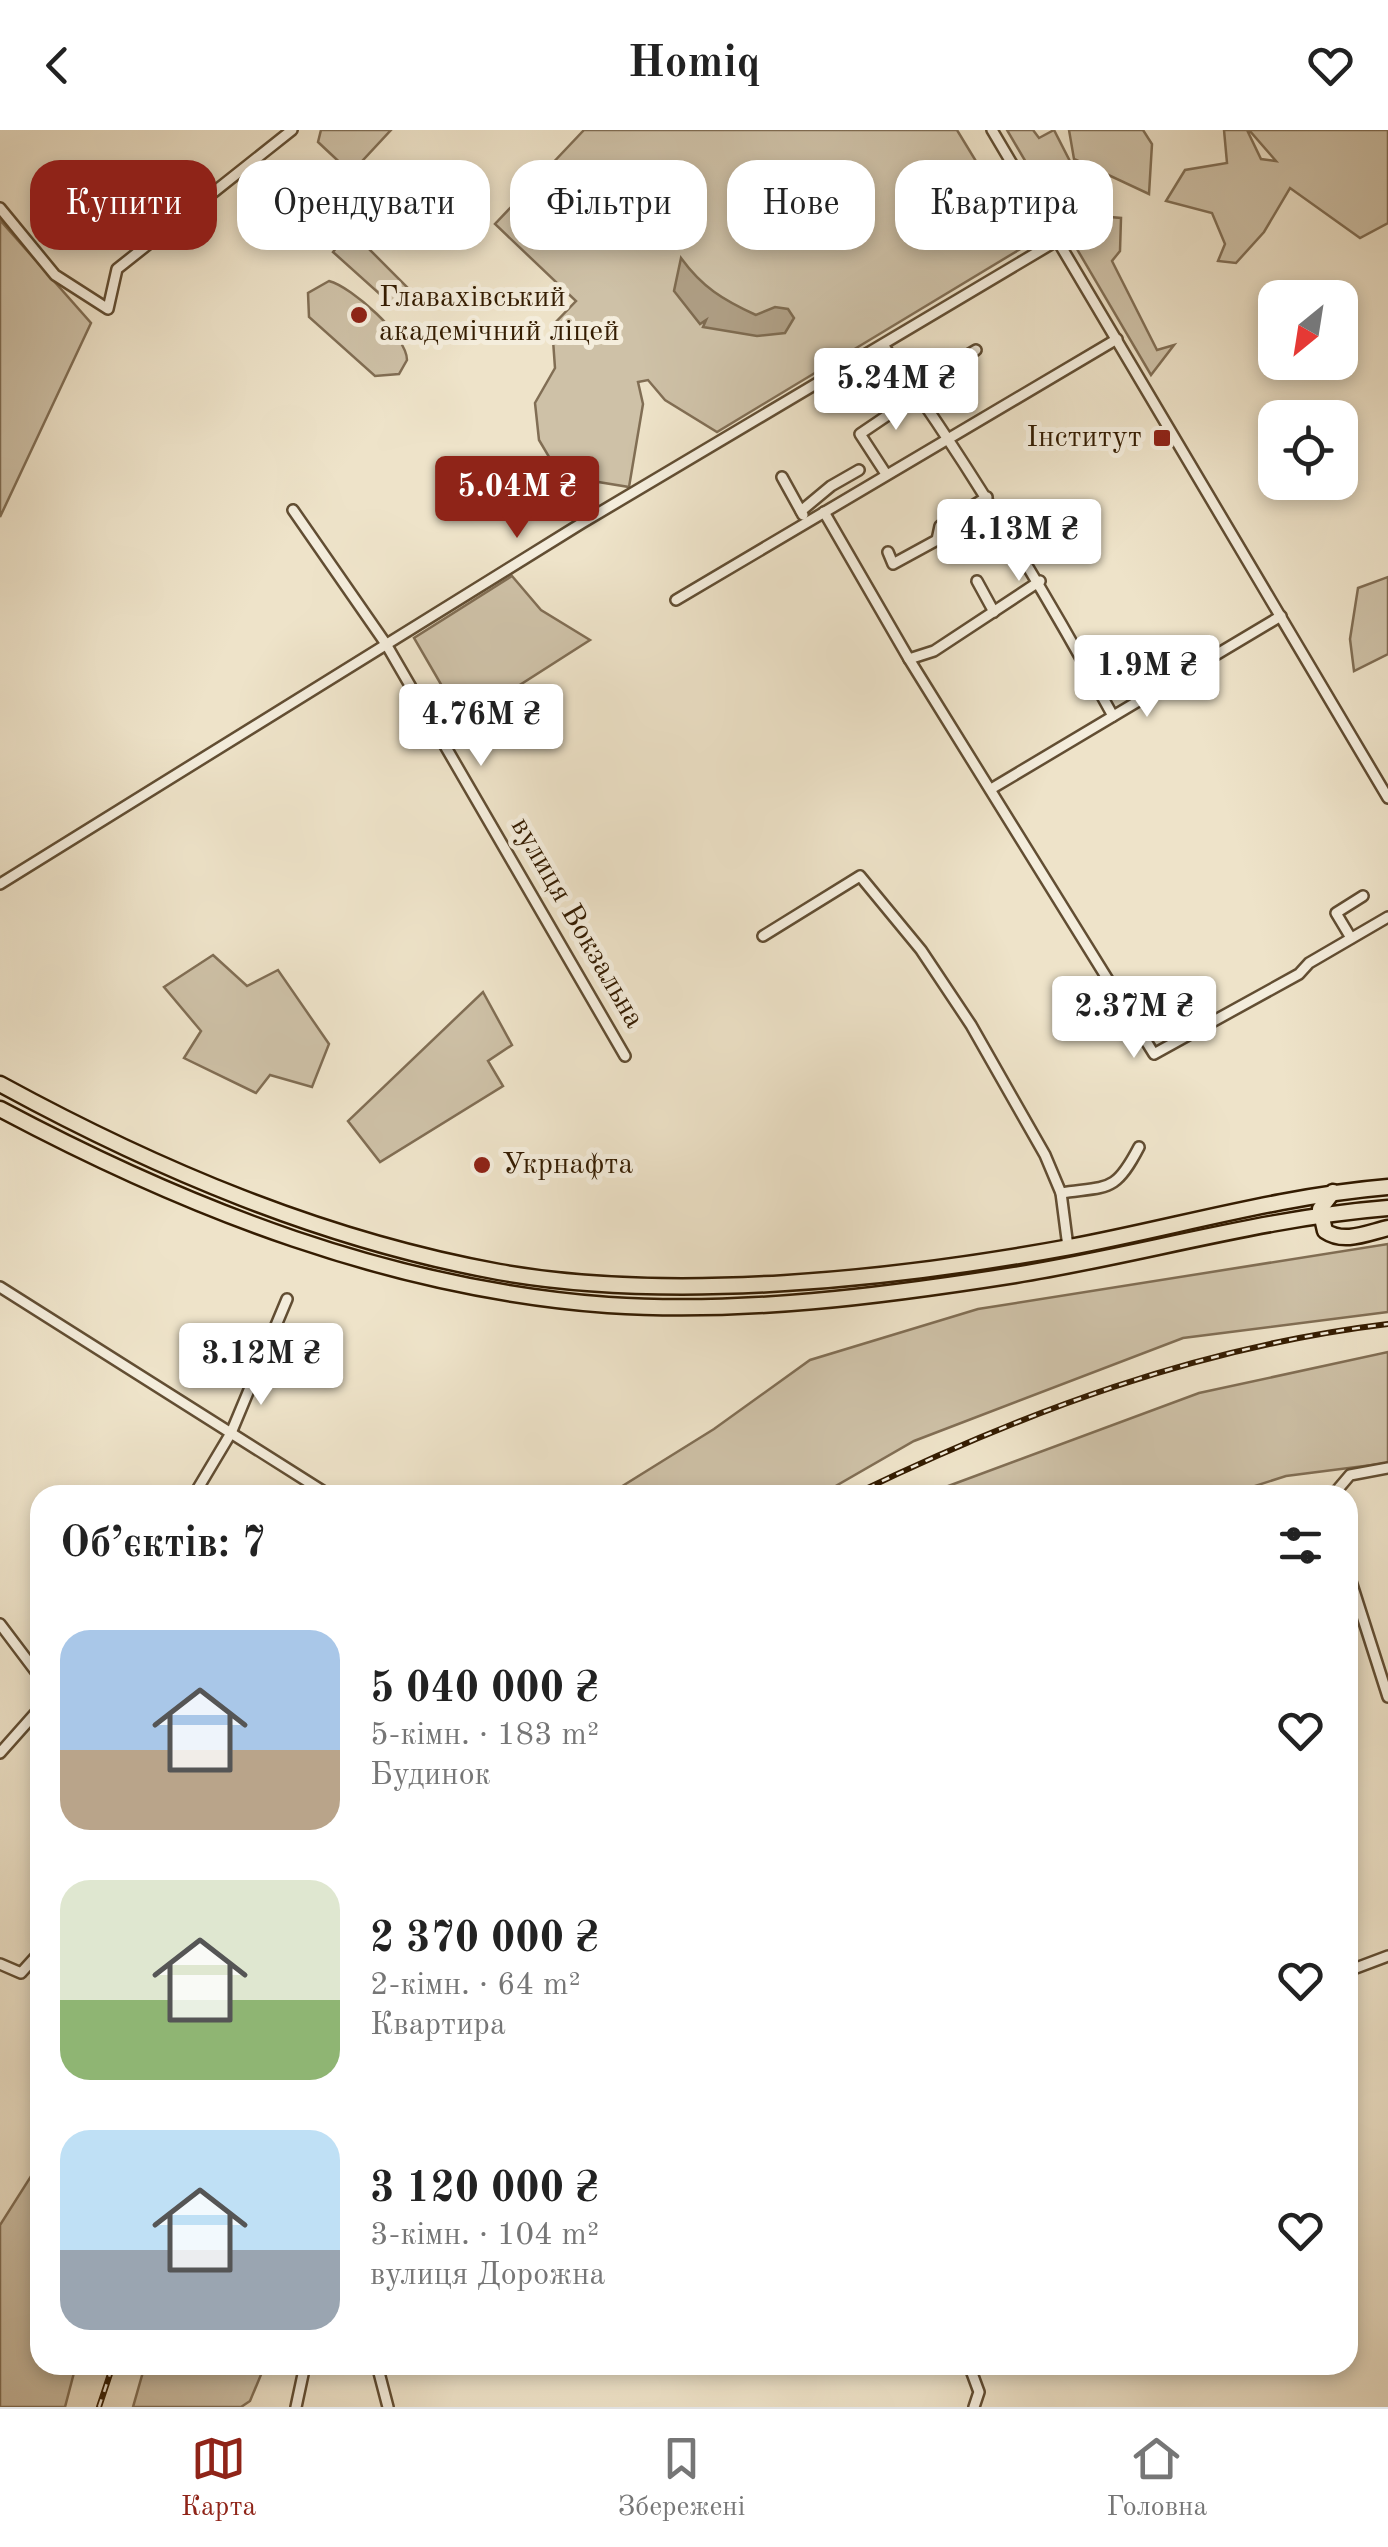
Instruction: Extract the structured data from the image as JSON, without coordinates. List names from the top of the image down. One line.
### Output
{"streets":{"street":["вулиця Вокзальна"]},"places":{"other":["Главахівський академічний ліцей","Укрнафта"],"transit":["Інститут"]},"north":"bottom left","page":{"header":"Homiq","chip":["Купити","Орендувати","Фільтри","Нове","Квартира"],"price":["5.24M ₴","5.04M ₴","4.13M ₴","1.9M ₴","4.76M ₴","2.37M ₴","3.12M ₴"],"heading":"Об’єктів: 7","list":[{"name":"5 040 000 ₴","note":"5-кімн. · 183 m² · Будинок"},{"name":"2 370 000 ₴","note":"2-кімн. · 64 m² · Квартира"},{"name":"3 120 000 ₴","note":"3-кімн. · 104 m² · вулиця Дорожна"}],"tabs":["Карта","Збережені","Головна"]}}
